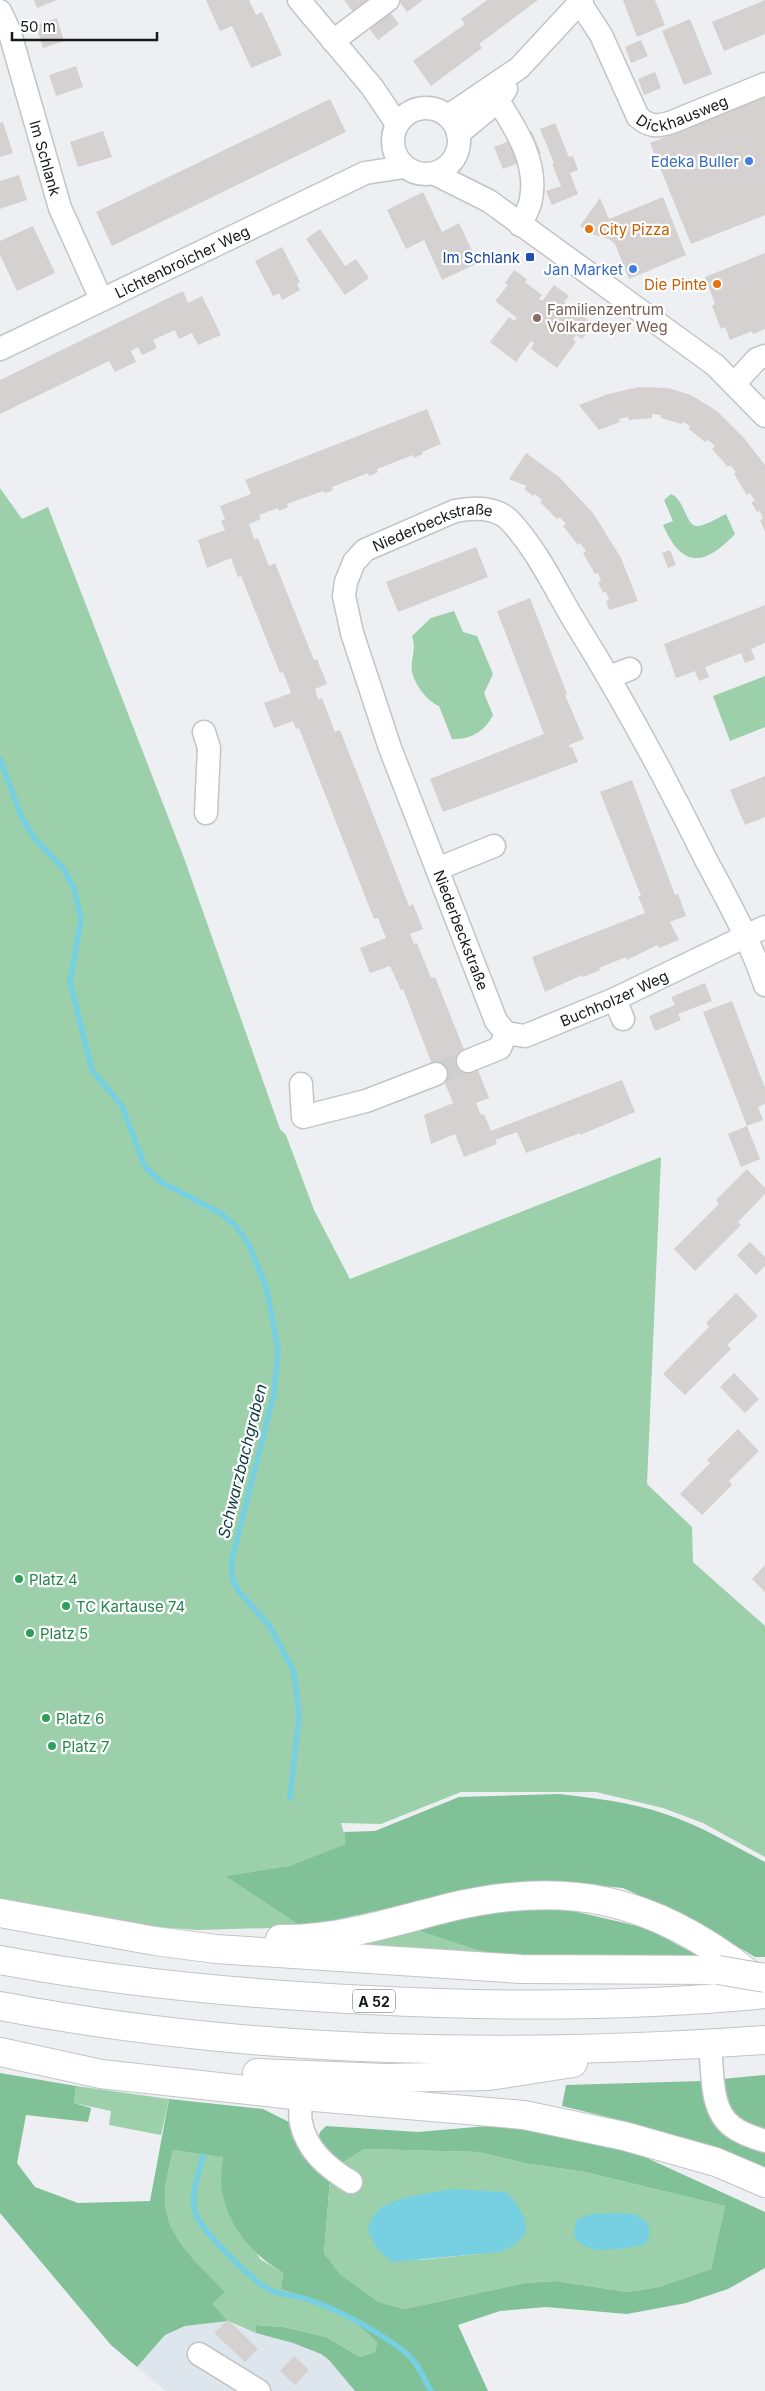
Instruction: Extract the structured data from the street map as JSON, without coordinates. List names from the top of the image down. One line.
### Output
{"streets":{"highway":["A 52"],"street":["Dickhausweg","Im Schlank","Lichtenbroicher Weg","Niederbeckstraße","Buchholzer Weg"]},"crossings":[["Im Schlank","Lichtenbroicher Weg"],["Niederbeckstraße","Buchholzer Weg"]],"water":["Schwarzbachgraben"],"places":{"other":["Edeka Buller","City Pizza","Jan Market","Die Pinte","Familienzentrum Volkardeyer Weg","Platz 4","TC Kartause 74","Platz 5","Platz 6","Platz 7"],"transit":["Im Schlank"]},"scale_bar":"50 m"}
